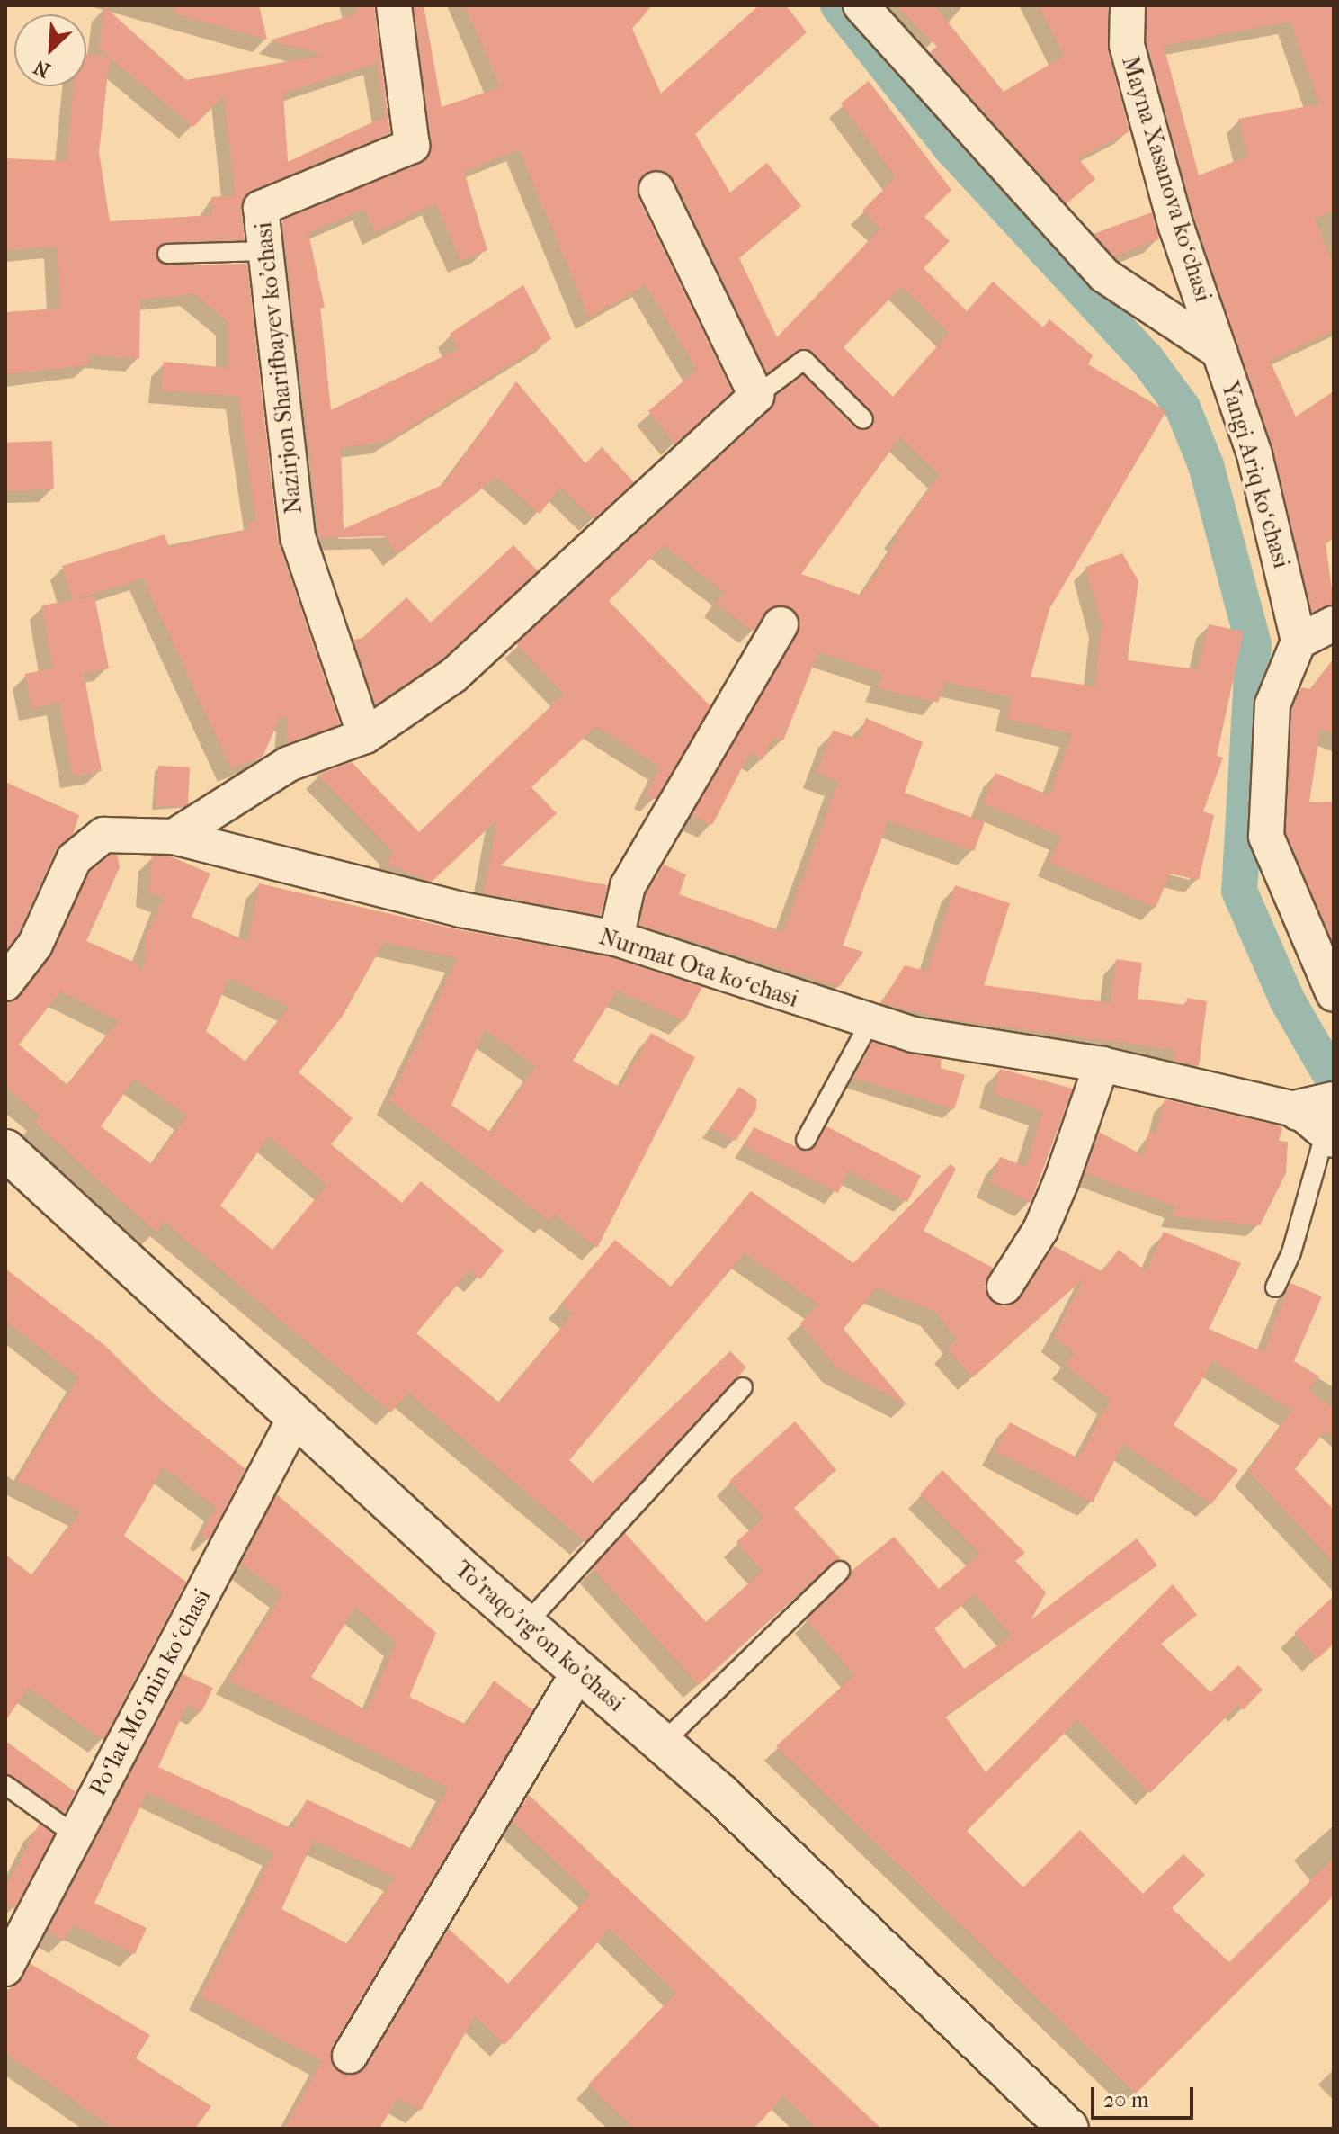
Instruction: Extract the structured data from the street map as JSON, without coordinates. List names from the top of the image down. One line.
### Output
{"streets":{"main road":["To'raqo'rg'on ko'chasi"],"street":["Mayna Xasanova koʻchasi","Nazirjon Sharifbayev ko'chasi","Yangi Ariq koʻchasi","Nurmat Ota koʻchasi","Poʻlat Moʻmin koʻchasi"]},"crossings":[["Mayna Xasanova koʻchasi","Yangi Ariq koʻchasi"],["To'raqo'rg'on ko'chasi","Poʻlat Moʻmin koʻchasi"]],"scale_bar":"20 m","north":"bottom left"}
